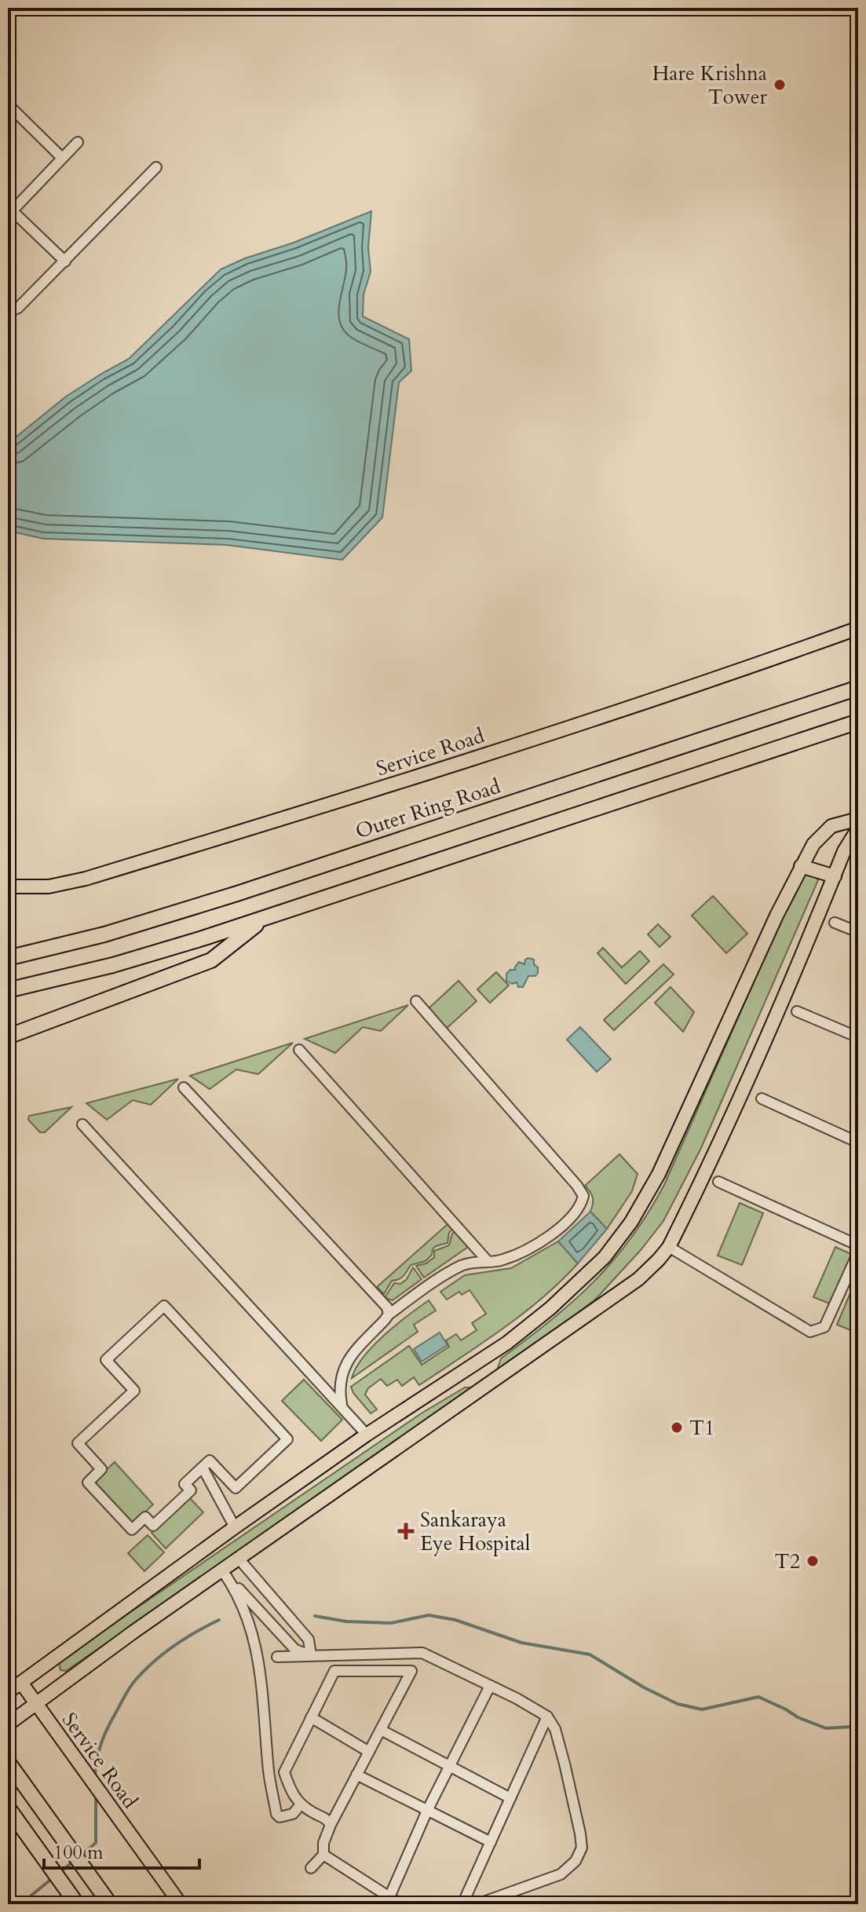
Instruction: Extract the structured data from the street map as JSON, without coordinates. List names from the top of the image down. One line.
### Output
{"streets":{"highway":["Outer Ring Road"],"main road":["Service Road"]},"places":{"other":["Hare Krishna Tower","T1","T2"],"health":["Sankaraya Eye Hospital"]},"scale_bar":"100 m"}
